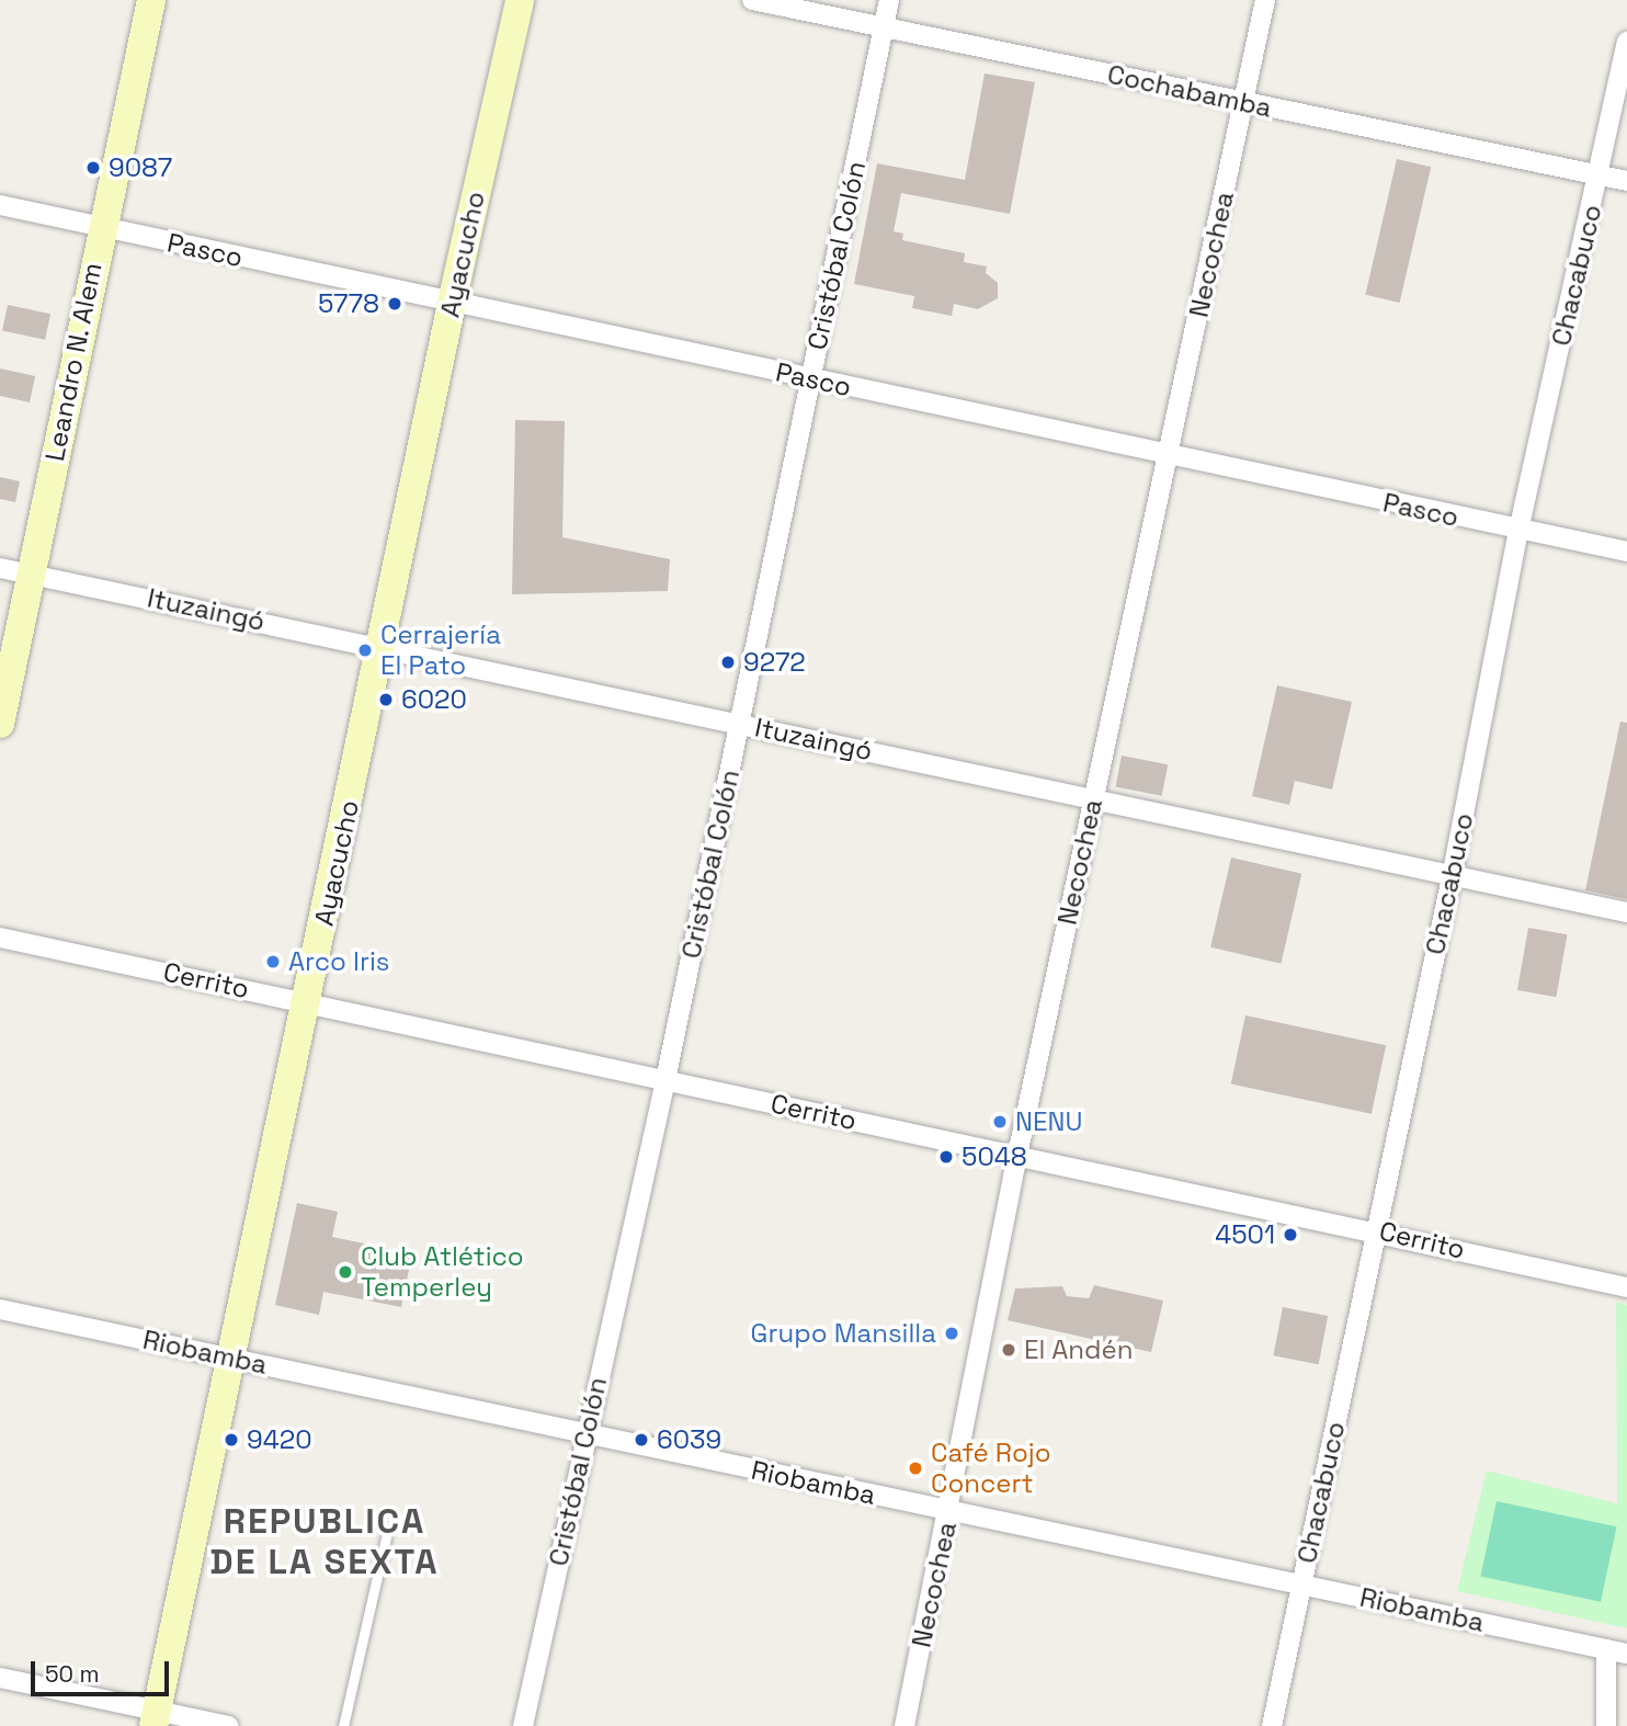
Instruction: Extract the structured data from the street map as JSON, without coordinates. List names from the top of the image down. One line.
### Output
{"streets":{"main road":["Ayacucho","Leandro N. Alem"],"street":["Cochabamba","Pasco","Necochea","Cristóbal Colón","Chacabuco","Ituzaingó","Cerrito","Riobamba"]},"crossings":[["Cochabamba","Necochea"],["Cochabamba","Cristóbal Colón"],["Cochabamba","Chacabuco"],["Pasco","Ayacucho"],["Pasco","Necochea"],["Pasco","Cristóbal Colón"],["Pasco","Chacabuco"],["Pasco","Leandro N. Alem"],["Ayacucho","Ituzaingó"],["Ayacucho","Cerrito"],["Ayacucho","Riobamba"],["Necochea","Ituzaingó"],["Necochea","Cerrito"],["Necochea","Riobamba"],["Cristóbal Colón","Ituzaingó"],["Cristóbal Colón","Cerrito"],["Cristóbal Colón","Riobamba"],["Chacabuco","Ituzaingó"],["Chacabuco","Cerrito"],["Chacabuco","Riobamba"],["Leandro N. Alem","Ituzaingó"]],"districts":["REPUBLICA DE LA SEXTA"],"places":["9087","5778","Cerrajería El Pato","9272","6020","Arco Iris","NENU","5048","4501","Club Atlético Temperley","Grupo Mansilla","El Andén","9420","6039","Café Rojo Concert"],"scale_bar":"50 m"}
